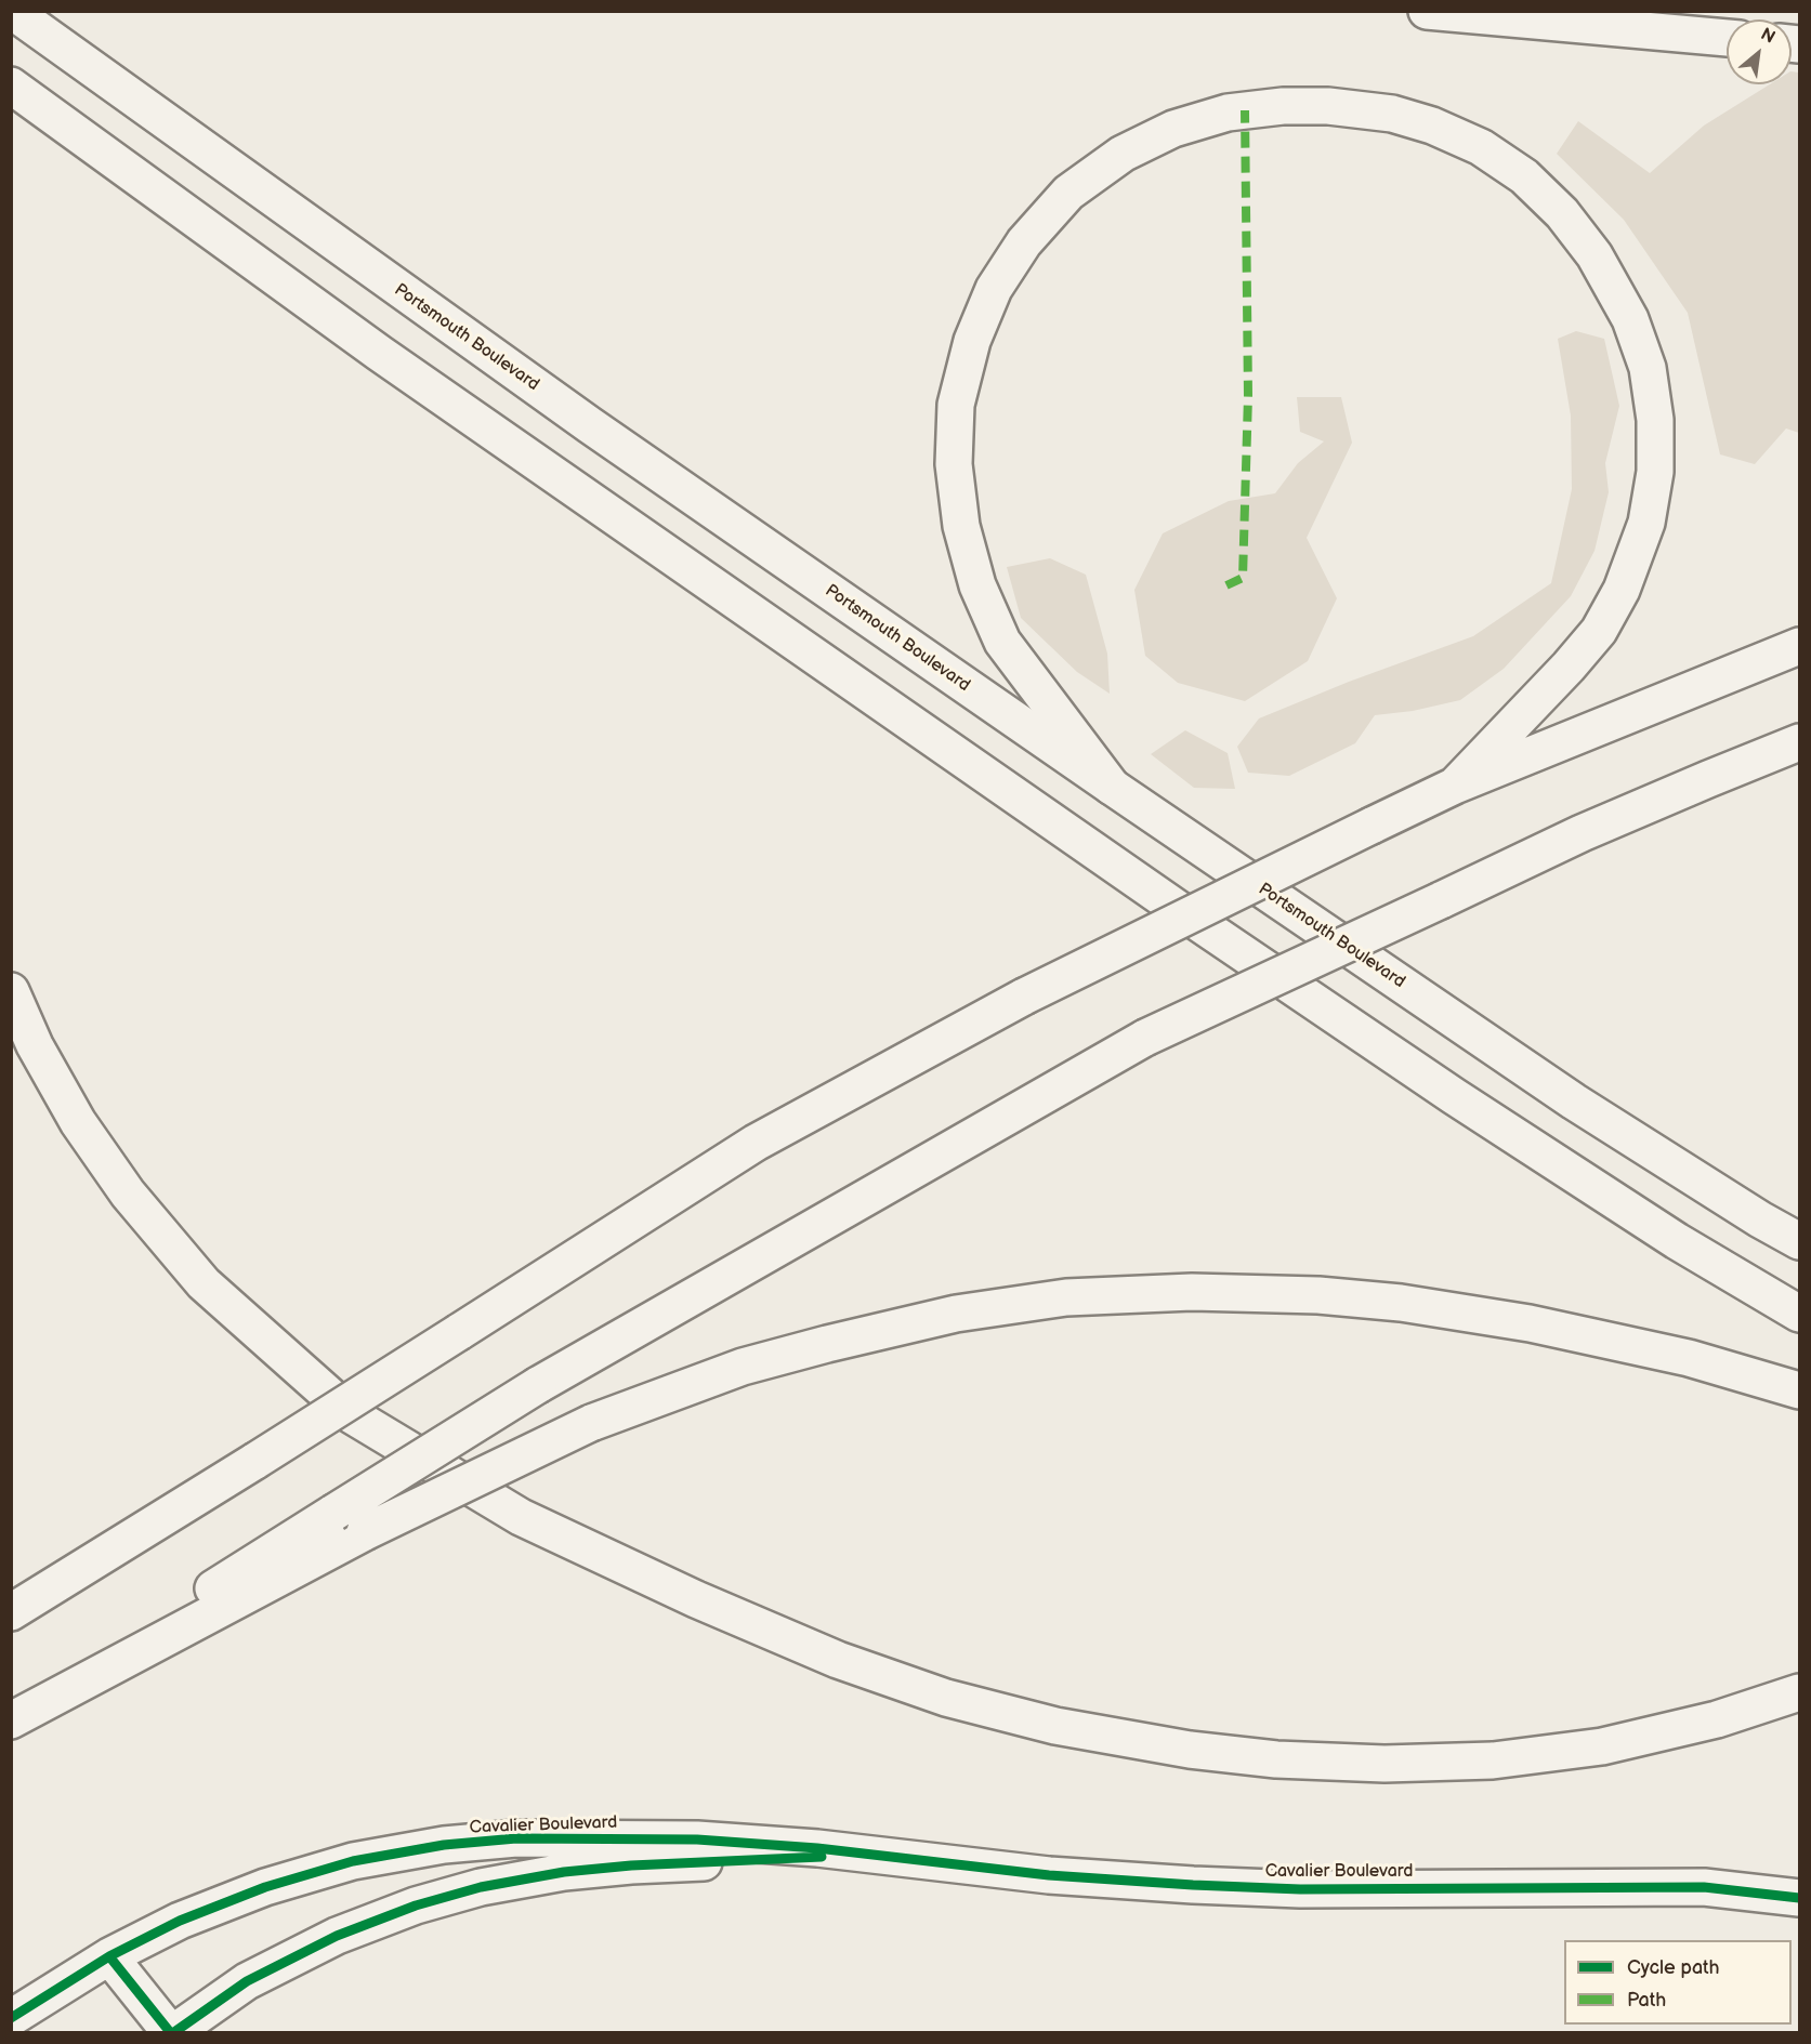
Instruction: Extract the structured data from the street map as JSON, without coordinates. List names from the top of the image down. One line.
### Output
{"streets":{"main road":["Portsmouth Boulevard","Cavalier Boulevard"]},"legend":["Cycle path","Path"],"north":"top right"}
